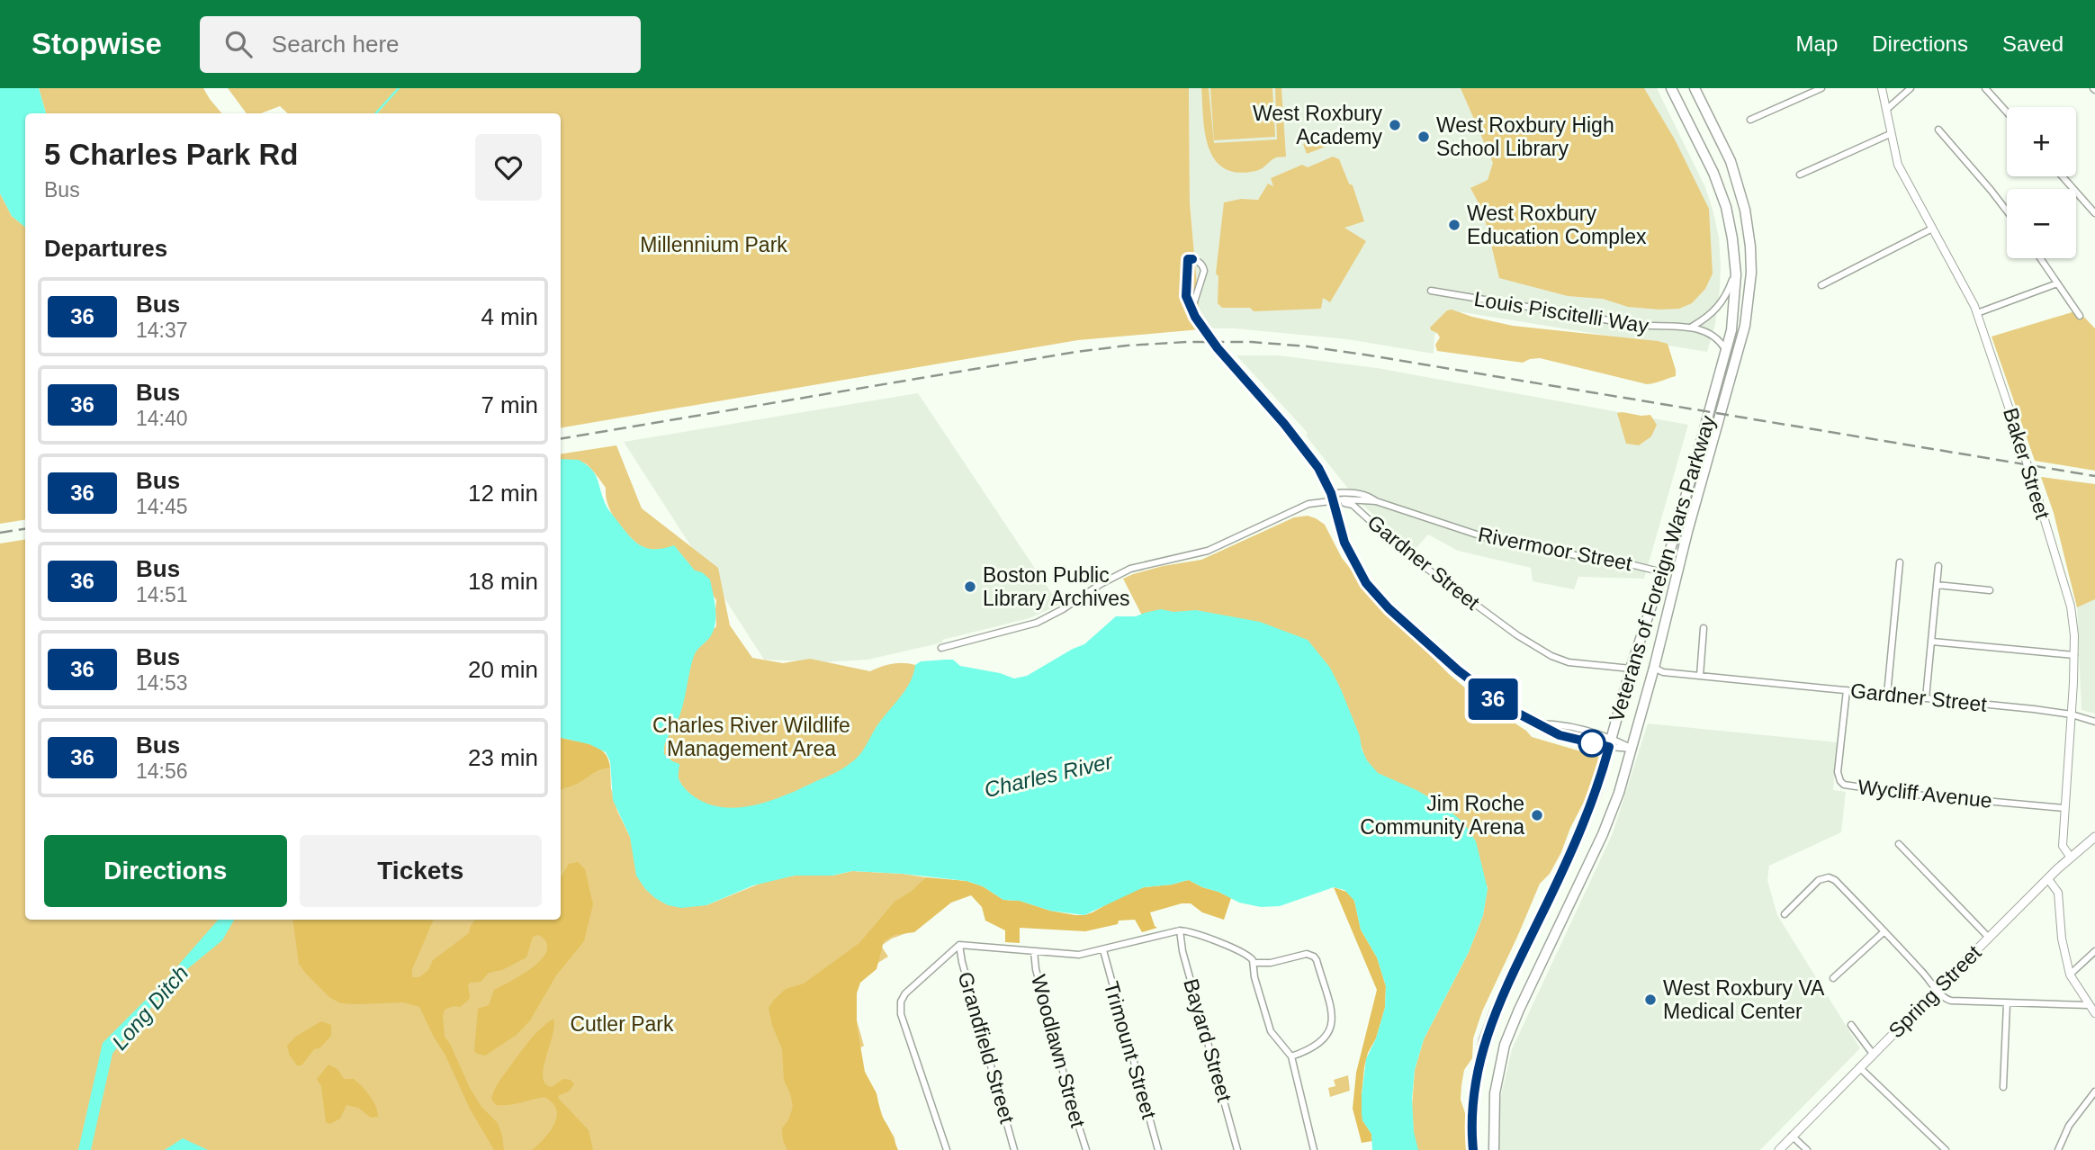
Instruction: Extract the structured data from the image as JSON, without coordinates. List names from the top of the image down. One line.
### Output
{"streets":{"highway":["Veterans of Foreign Wars Parkway"],"main road":["Spring Street"],"street":["Louis Piscitelli Way","Baker Street","Rivermoor Street","Gardner Street","Wycliff Avenue","Bayard Street","Grandfield Street","Trimount Street","Woodlawn Street"]},"crossings":[["Louis Piscitelli Way","Veterans of Foreign Wars Parkway"],["Baker Street","Gardner Street"],["Baker Street","Wycliff Avenue"],["Baker Street","Spring Street"],["Rivermoor Street","Gardner Street"],["Rivermoor Street","Veterans of Foreign Wars Parkway"],["Gardner Street","Veterans of Foreign Wars Parkway"],["Gardner Street","Wycliff Avenue"]],"water":["Charles River","Long Ditch"],"parks":["Millennium Park","Charles River Wildlife Management Area","Cutler Park"],"places":["West Roxbury Academy","West Roxbury High School Library","West Roxbury Education Complex","Boston Public Library Archives","Jim Roche Community Arena","West Roxbury VA Medical Center"],"lines":["bus line 36"],"page":{"header":"Stopwise","search":"Search here","nav":["Map","Directions","Saved"],"on_map":"36","map_buttons":["+","−"],"heading":[["5 Charles Park Rd","Bus"],"Departures"],"list":[{"mark":"36","name":"Bus","note":"14:37","value":"4 min"},{"mark":"36","name":"Bus","note":"14:40","value":"7 min"},{"mark":"36","name":"Bus","note":"14:45","value":"12 min"},{"mark":"36","name":"Bus","note":"14:51","value":"18 min"},{"mark":"36","name":"Bus","note":"14:53","value":"20 min"},{"mark":"36","name":"Bus","note":"14:56","value":"23 min"}],"buttons":["Directions","Tickets"]}}
